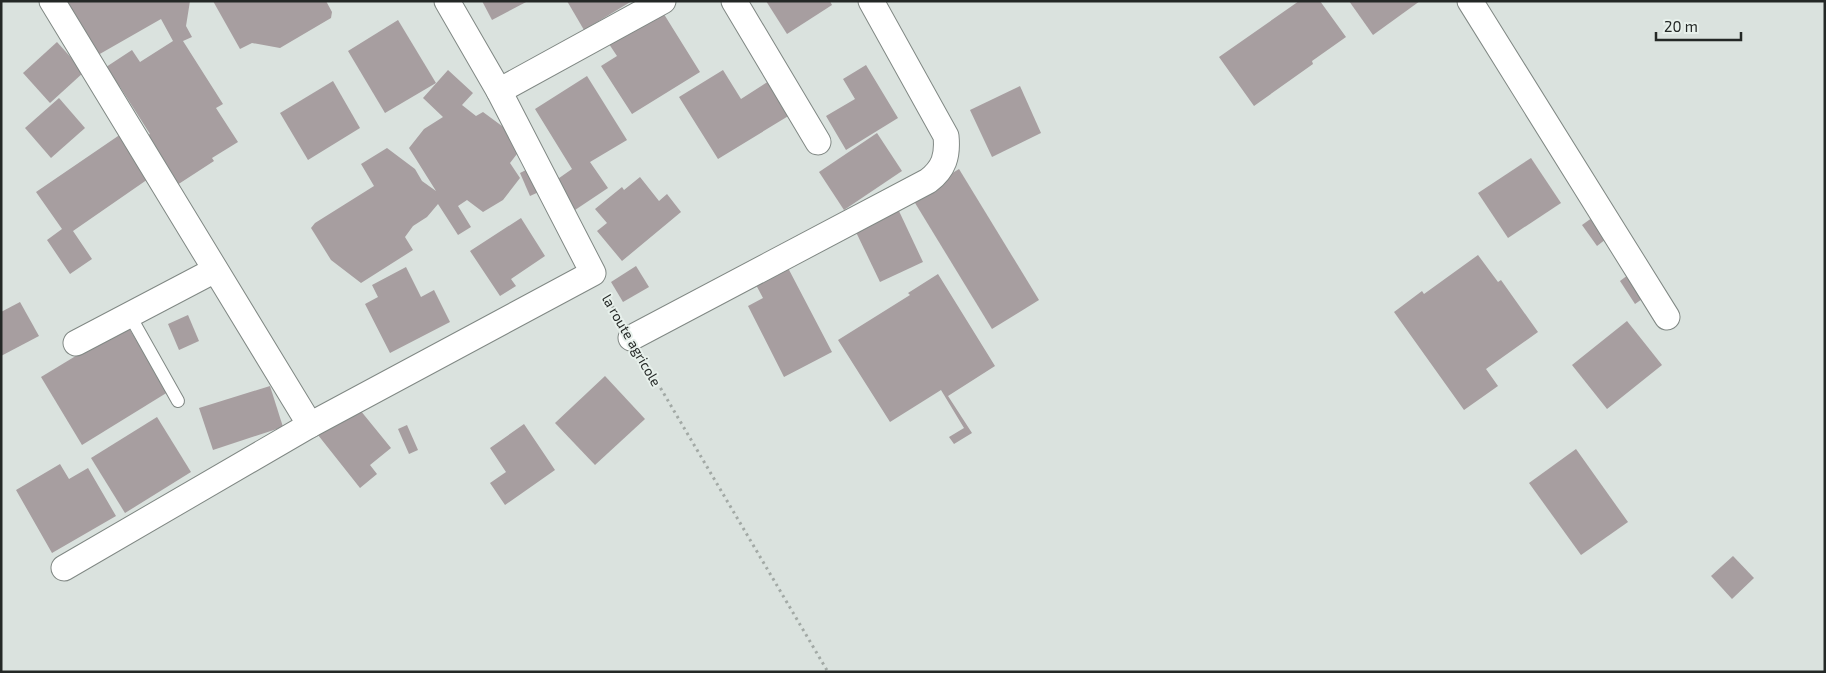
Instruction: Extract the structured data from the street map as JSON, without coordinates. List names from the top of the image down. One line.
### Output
{"streets":{"path":["la route agricole"]},"scale_bar":"20 m"}
